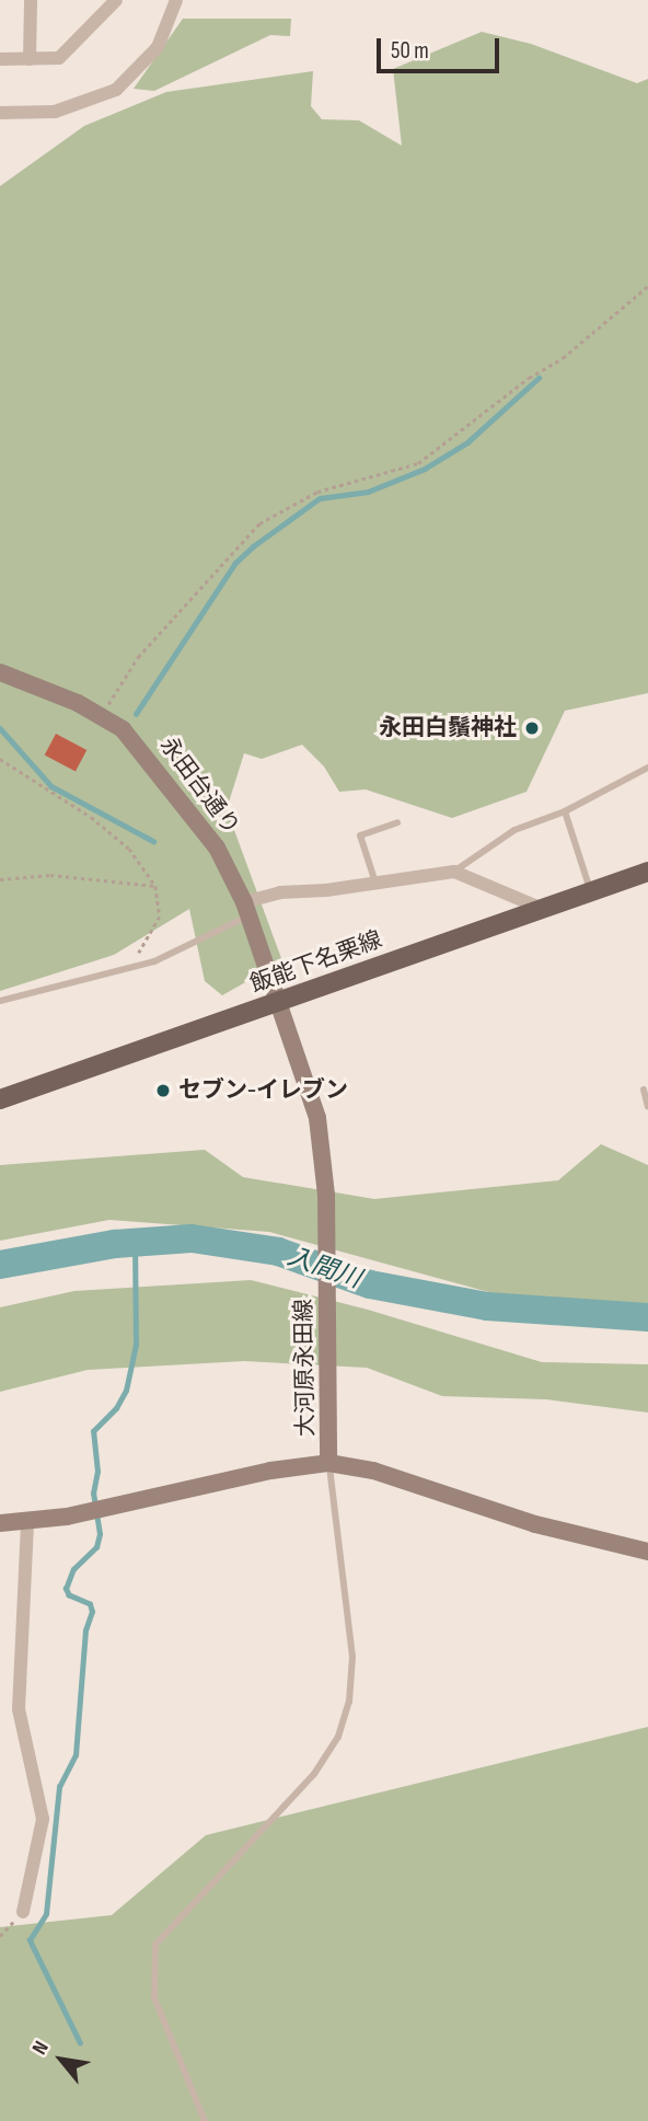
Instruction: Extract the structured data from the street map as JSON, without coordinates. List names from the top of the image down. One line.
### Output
{"streets":{"main road":["飯能下名栗線"],"street":["永田台通り","大河原永田線"]},"crossings":[["永田台通り","飯能下名栗線"],["永田台通り","大河原永田線"],["飯能下名栗線","大河原永田線"]],"water":["入間川"],"places":["永田白鬚神社","セブン-イレブン"],"scale_bar":"50 m","north":"top left"}
